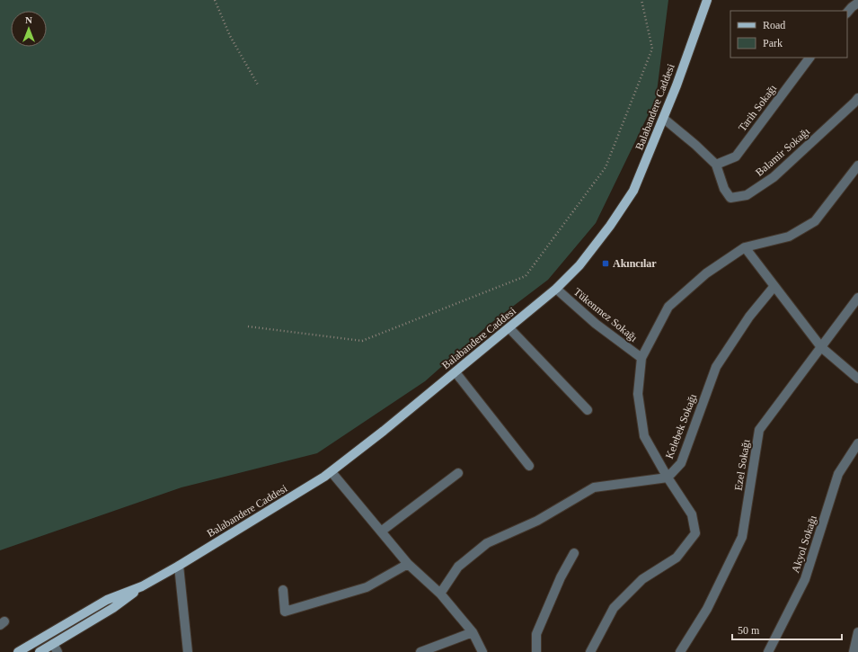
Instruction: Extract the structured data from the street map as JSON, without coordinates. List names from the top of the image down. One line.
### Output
{"streets":{"main road":["Balabandere Caddesi"],"street":["Tarih Sokağı","Balamir Sokağı","Tükenmez Sokağı","Kelebek Sokağı","Ezel Sokağı","Akyol Sokağı"]},"crossings":[["Balabandere Caddesi","Balamir Sokağı"],["Balabandere Caddesi","Tükenmez Sokağı"],["Tarih Sokağı","Balamir Sokağı"]],"places":{"transit":["Akıncılar"]},"legend":["Road","Park"],"scale_bar":"50 m","north":"top"}
